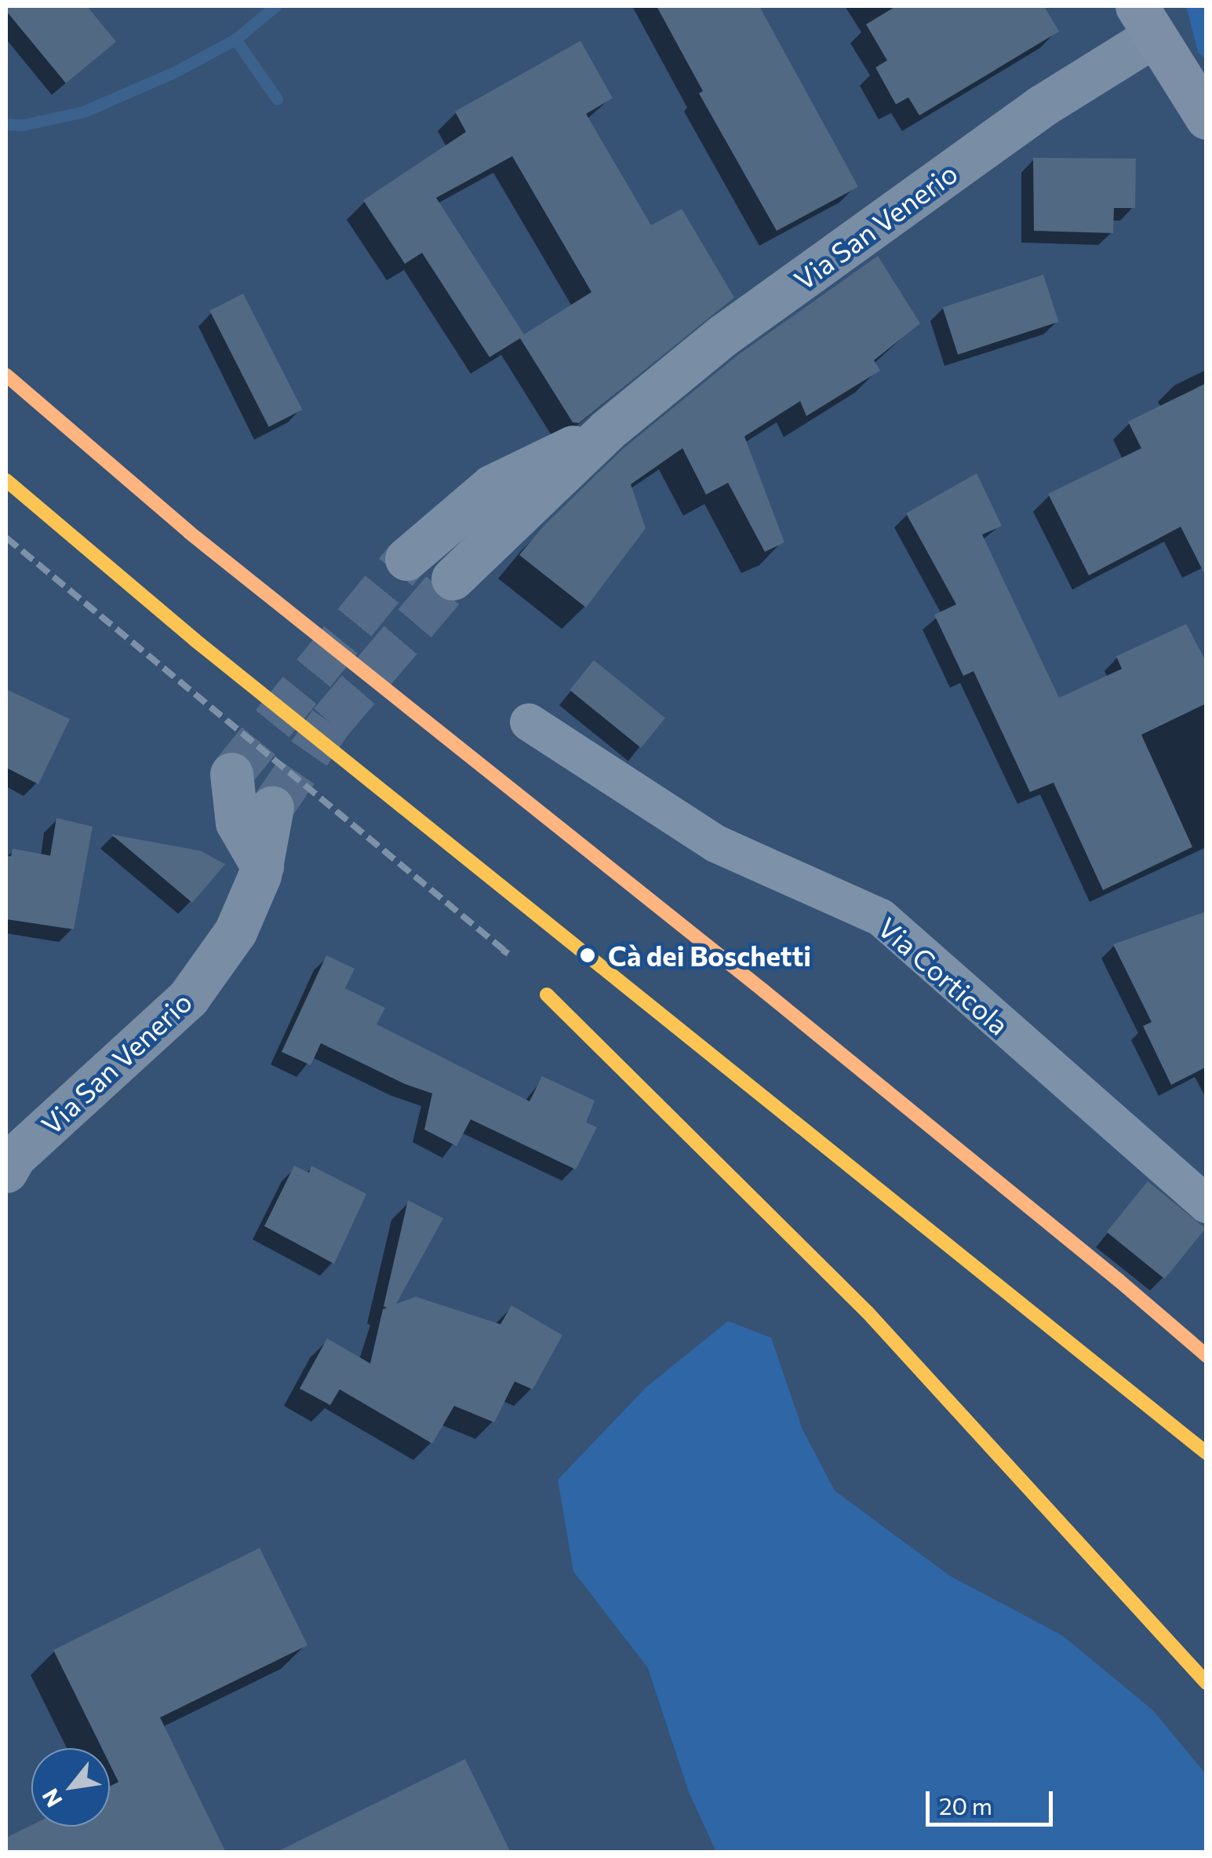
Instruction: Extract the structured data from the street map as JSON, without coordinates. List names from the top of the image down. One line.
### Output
{"streets":{"street":["Via San Venerio","Via Corticola"]},"places":["Cà dei Boschetti"],"scale_bar":"20 m","north":"bottom left"}
